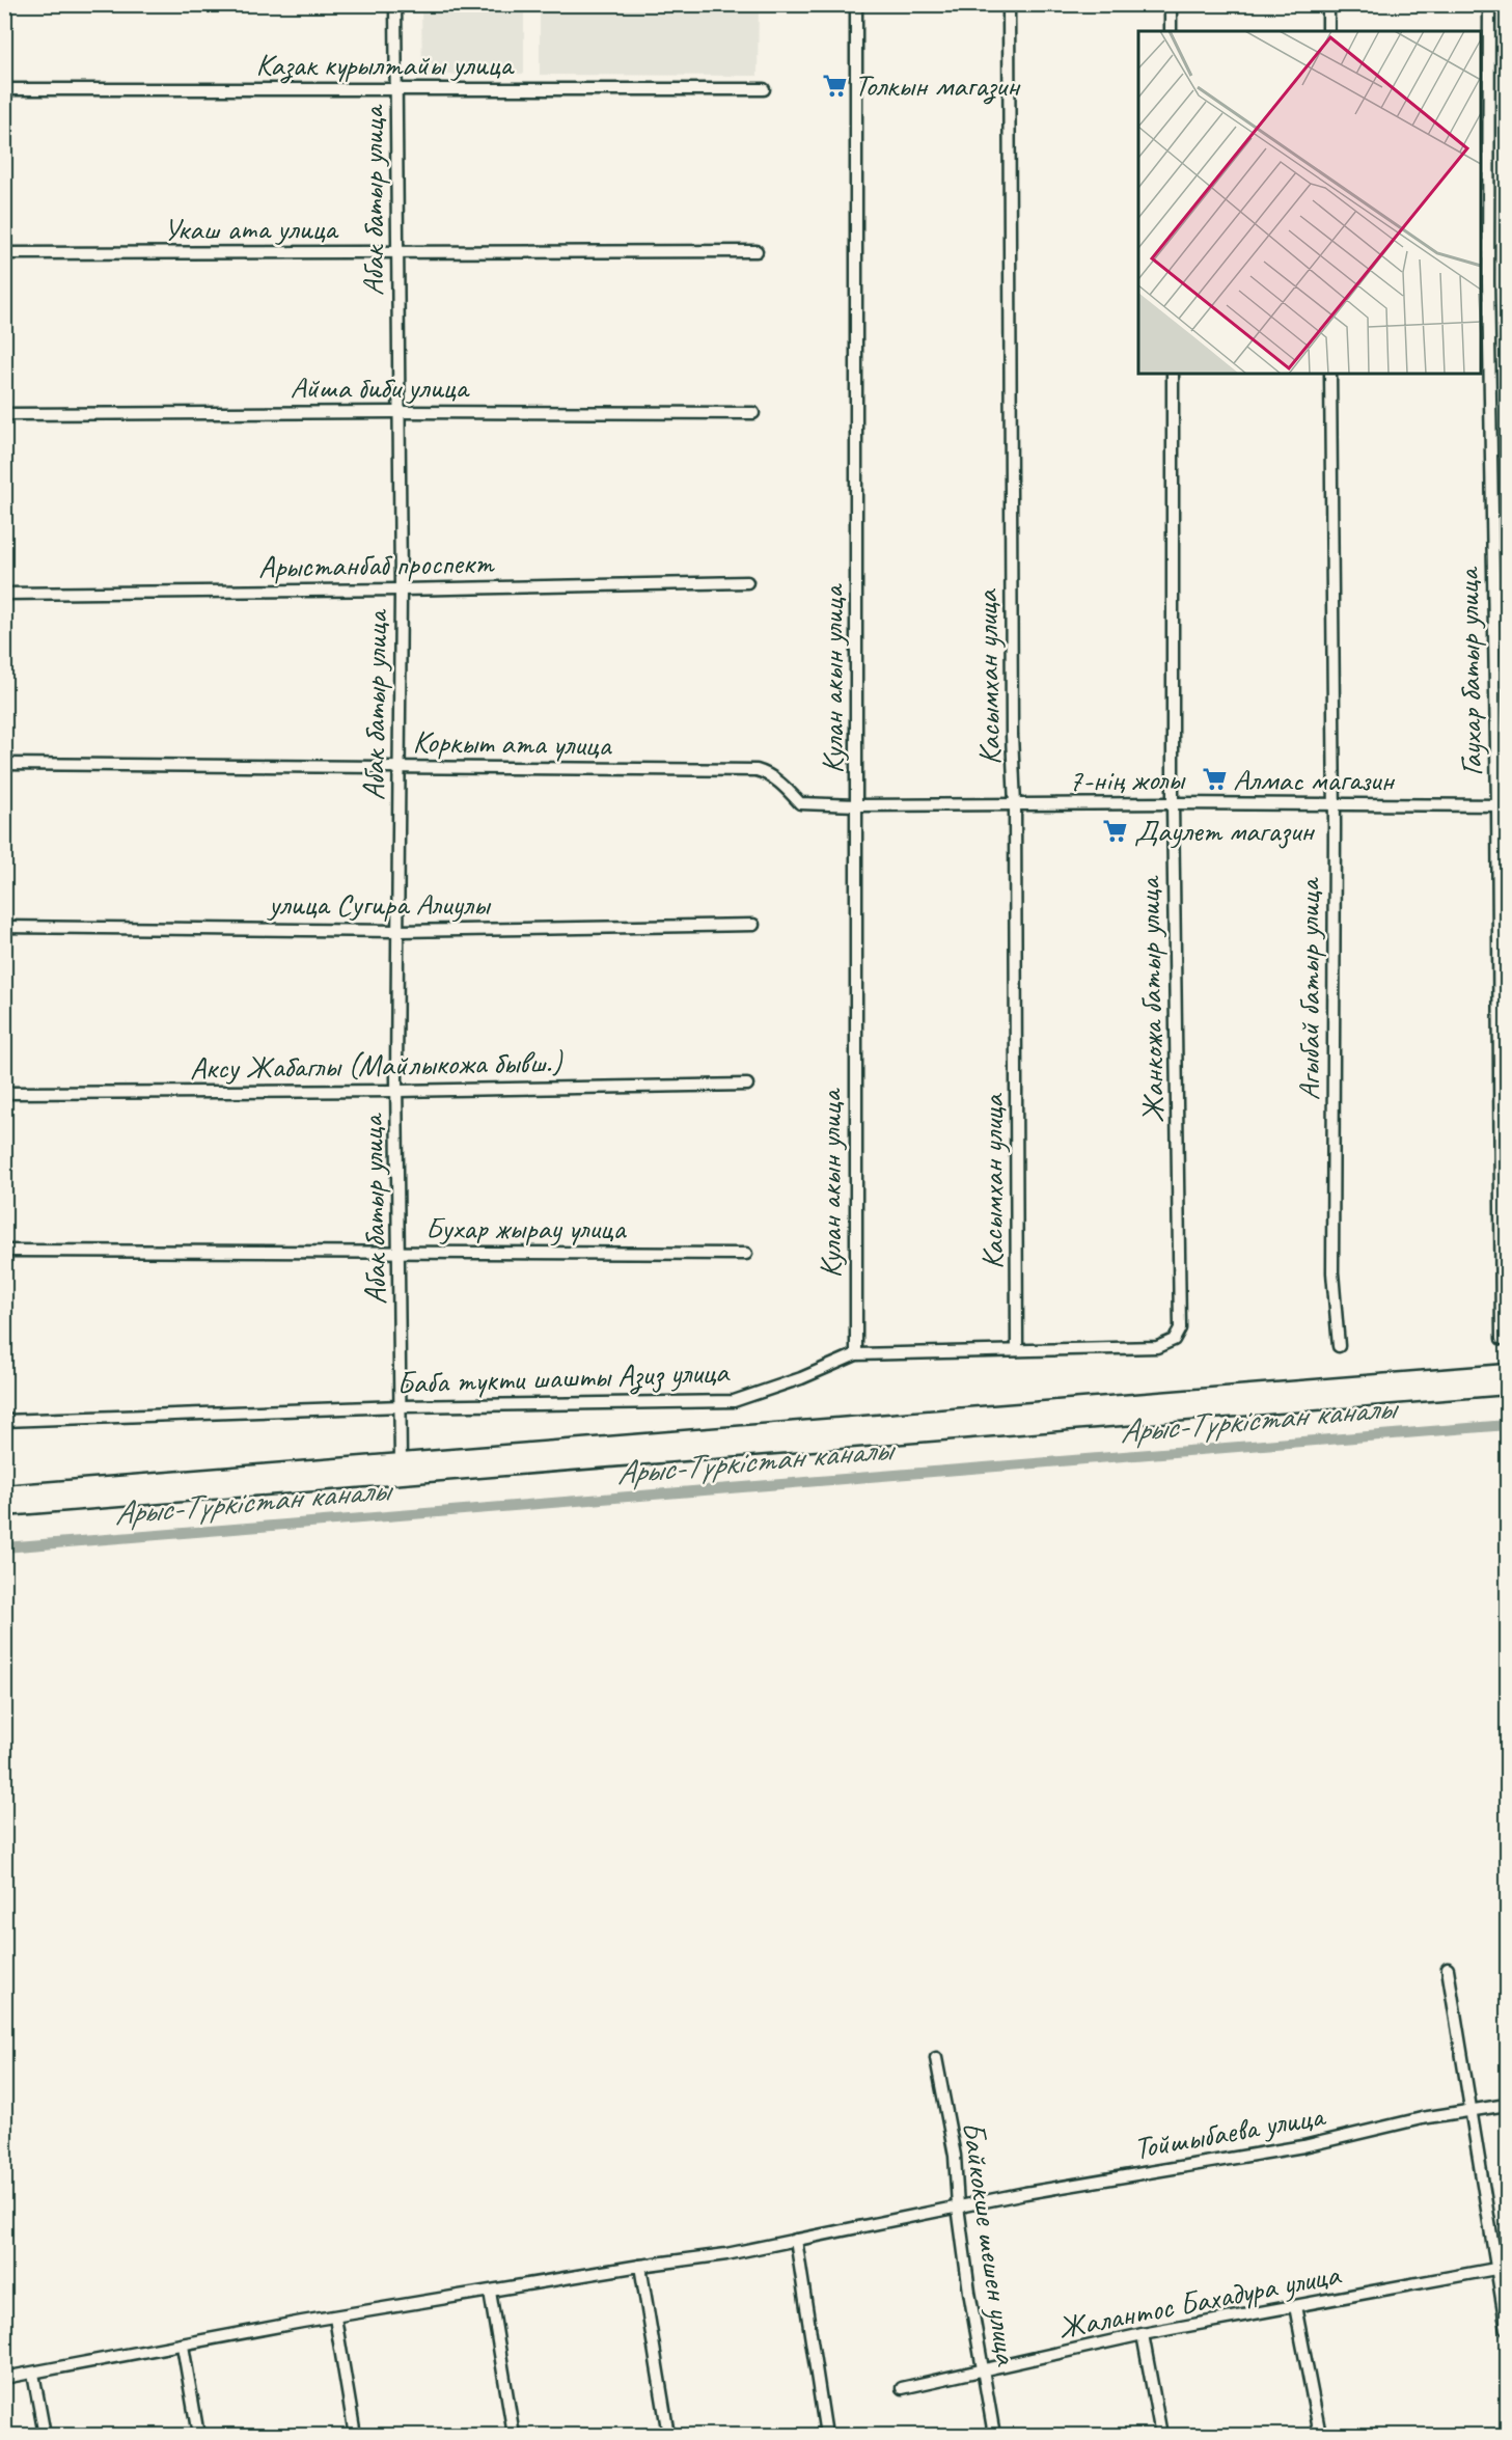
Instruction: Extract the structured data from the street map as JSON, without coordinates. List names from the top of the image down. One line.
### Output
{"streets":{"street":["Казак курылтайы улица","Абак батыр улица","Укаш ата улица","Айша биби улица","Арыстанбаб проспект","Гаухар батыр улица","Касымхан улица","Кулан акын улица","Коркыт ата улица","7-нің жолы","улица Сугира Алиулы","Агыбай батыр улица","Жанкожа батыр улица","Аксу Жабаглы (Майлыкожа бывш.)","Бухар жырау улица","Баба тукти шашты Азиз улица","Тойшыбаева улица","Байкокше шешен улица","Жалантос Бахадура улица"]},"crossings":[["Казак курылтайы улица","Абак батыр улица"],["Абак батыр улица","Укаш ата улица"],["Абак батыр улица","Айша биби улица"],["Абак батыр улица","Арыстанбаб проспект"],["Абак батыр улица","Коркыт ата улица"],["Абак батыр улица","улица Сугира Алиулы"],["Абак батыр улица","Аксу Жабаглы (Майлыкожа бывш.)"],["Абак батыр улица","Бухар жырау улица"],["Абак батыр улица","Баба тукти шашты Азиз улица"],["Гаухар батыр улица","7-нің жолы"],["Касымхан улица","7-нің жолы"],["Касымхан улица","Баба тукти шашты Азиз улица"],["Кулан акын улица","7-нің жолы"],["Кулан акын улица","Баба тукти шашты Азиз улица"],["Коркыт ата улица","7-нің жолы"],["7-нің жолы","Агыбай батыр улица"],["7-нің жолы","Жанкожа батыр улица"],["Жанкожа батыр улица","Баба тукти шашты Азиз улица"],["Тойшыбаева улица","Байкокше шешен улица"],["Байкокше шешен улица","Жалантос Бахадура улица"]],"water":["Арыс-Түркістан каналы"],"places":{"supermarket":["Толкын магазин","Алмас магазин","Даулет магазин"]}}
